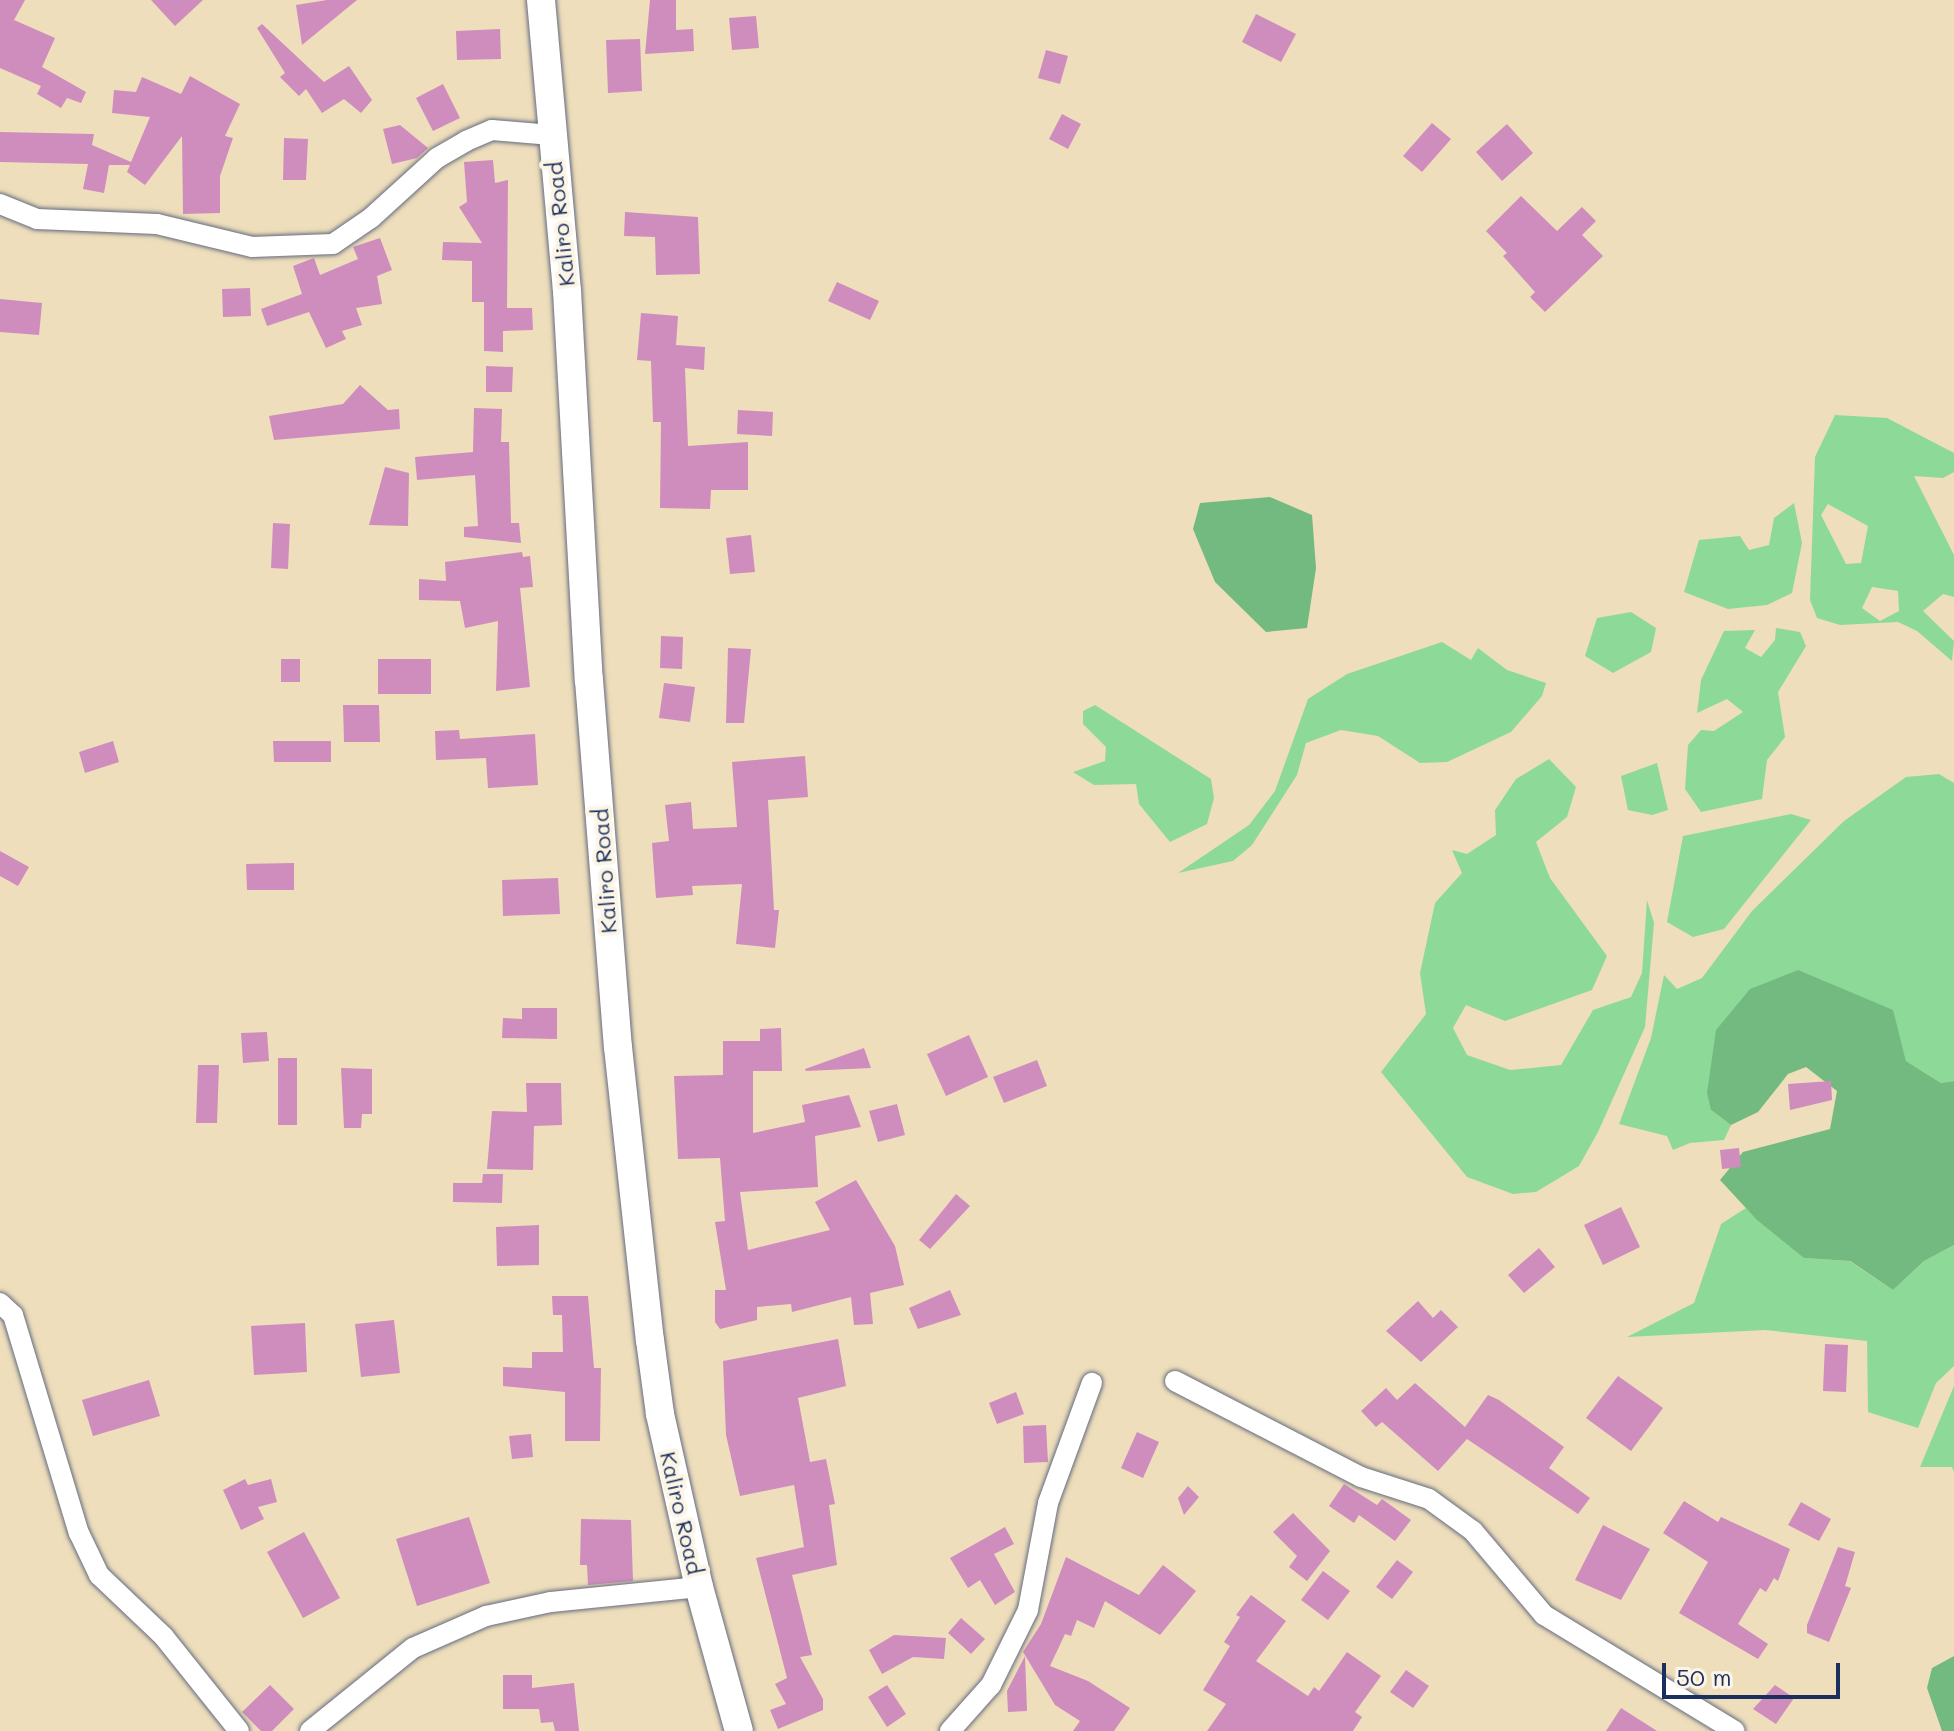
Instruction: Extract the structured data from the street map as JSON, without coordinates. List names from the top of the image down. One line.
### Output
{"streets":{"main road":["Kaliro Road"]},"scale_bar":"50 m"}
